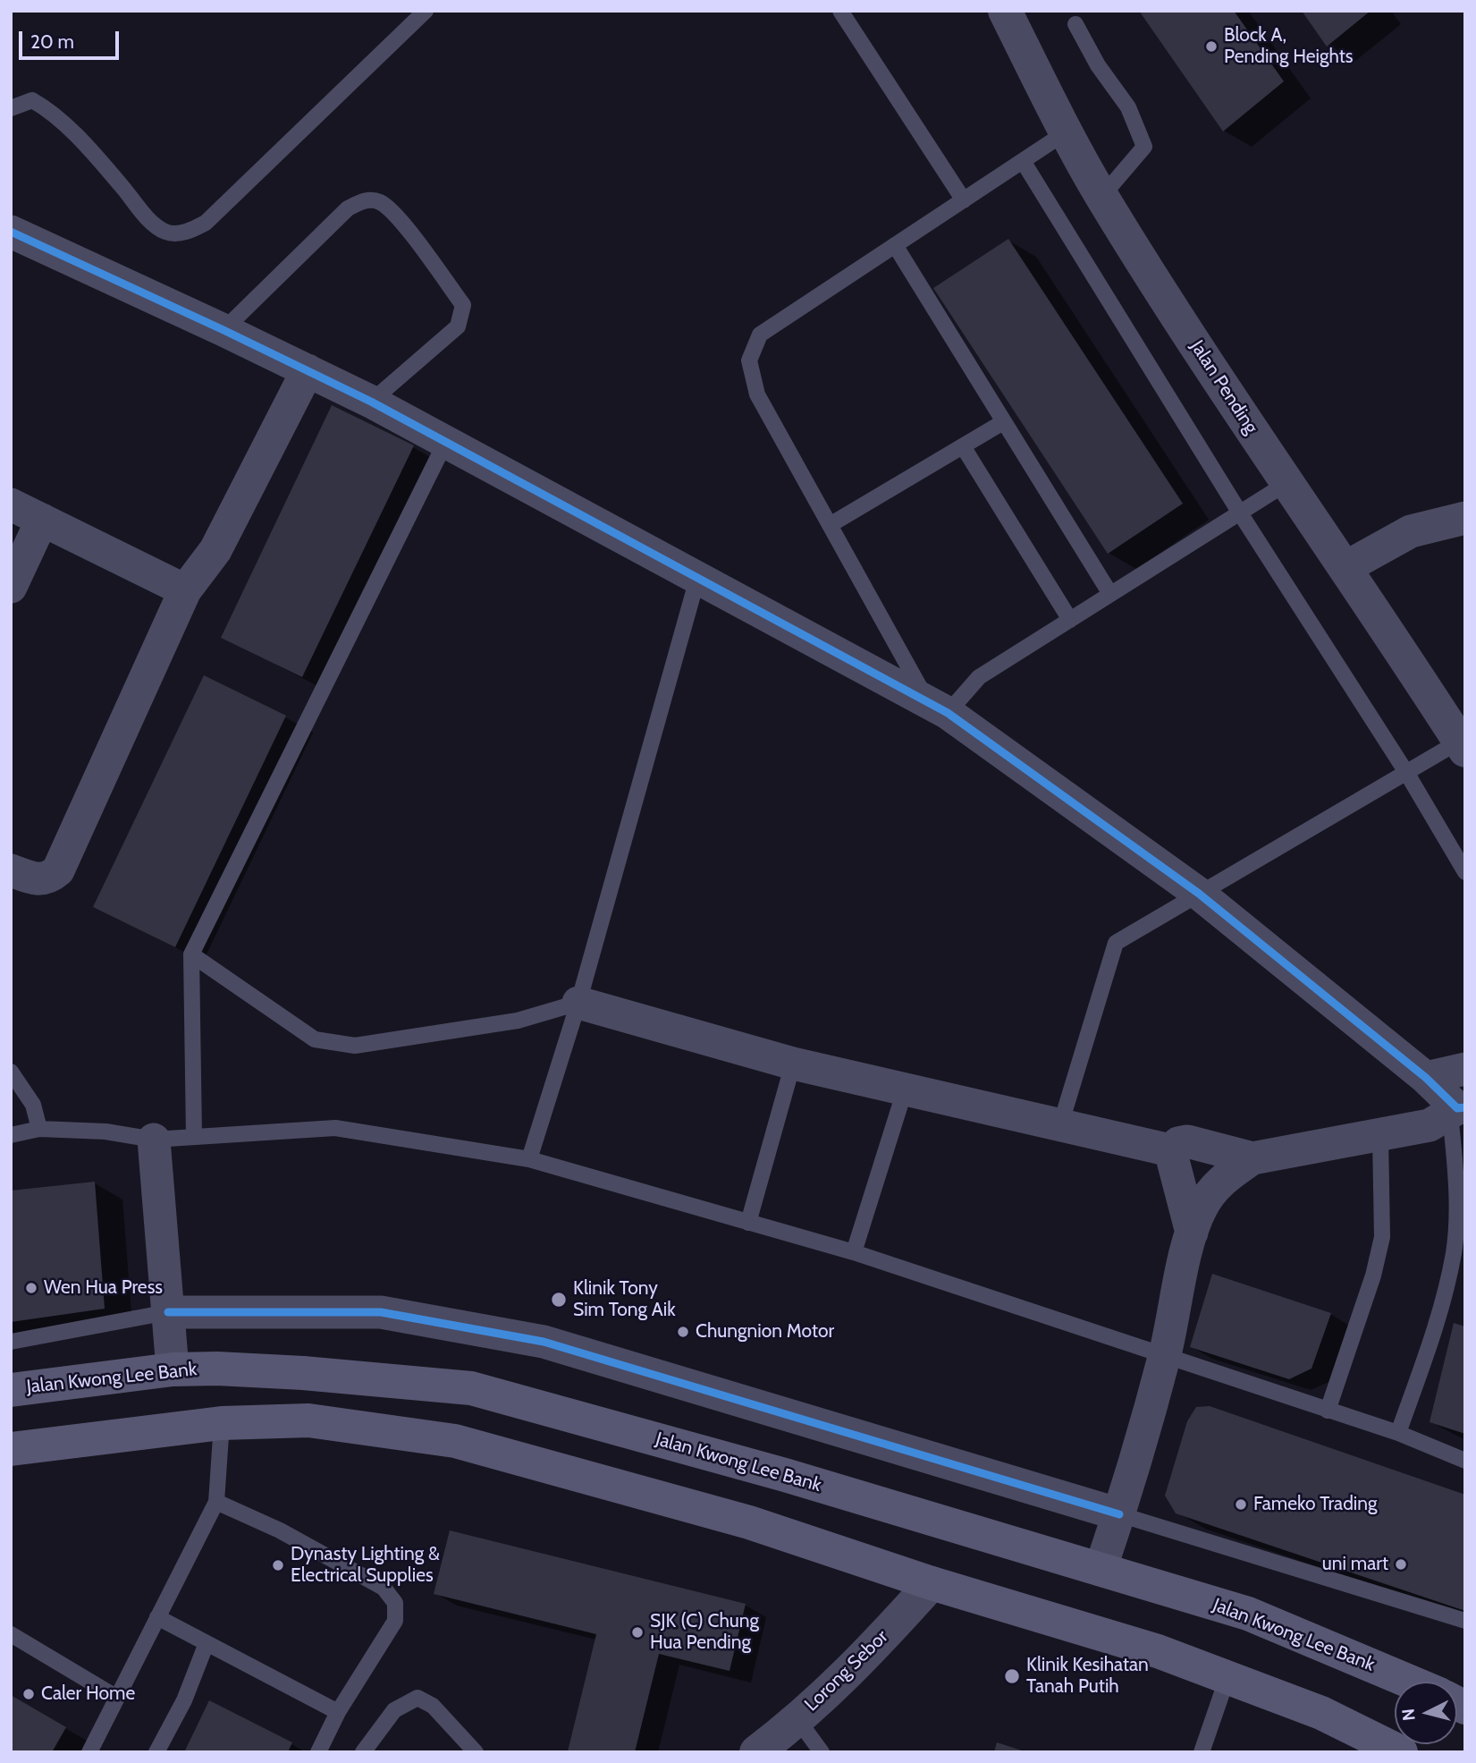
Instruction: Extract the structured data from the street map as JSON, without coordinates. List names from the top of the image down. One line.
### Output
{"streets":{"main road":["Jalan Kwong Lee Bank"],"street":["Jalan Pending","Lorong Sebor"]},"places":["Block A, Pending Heights","Wen Hua Press","Klinik Tony Sim Tong Aik","Chungnion Motor","Fameko Trading","uni mart","Dynasty Lighting & Electrical Supplies","SJK (C) Chung Hua Pending","Klinik Kesihatan Tanah Putih","Caler Home"],"scale_bar":"20 m","north":"left"}
